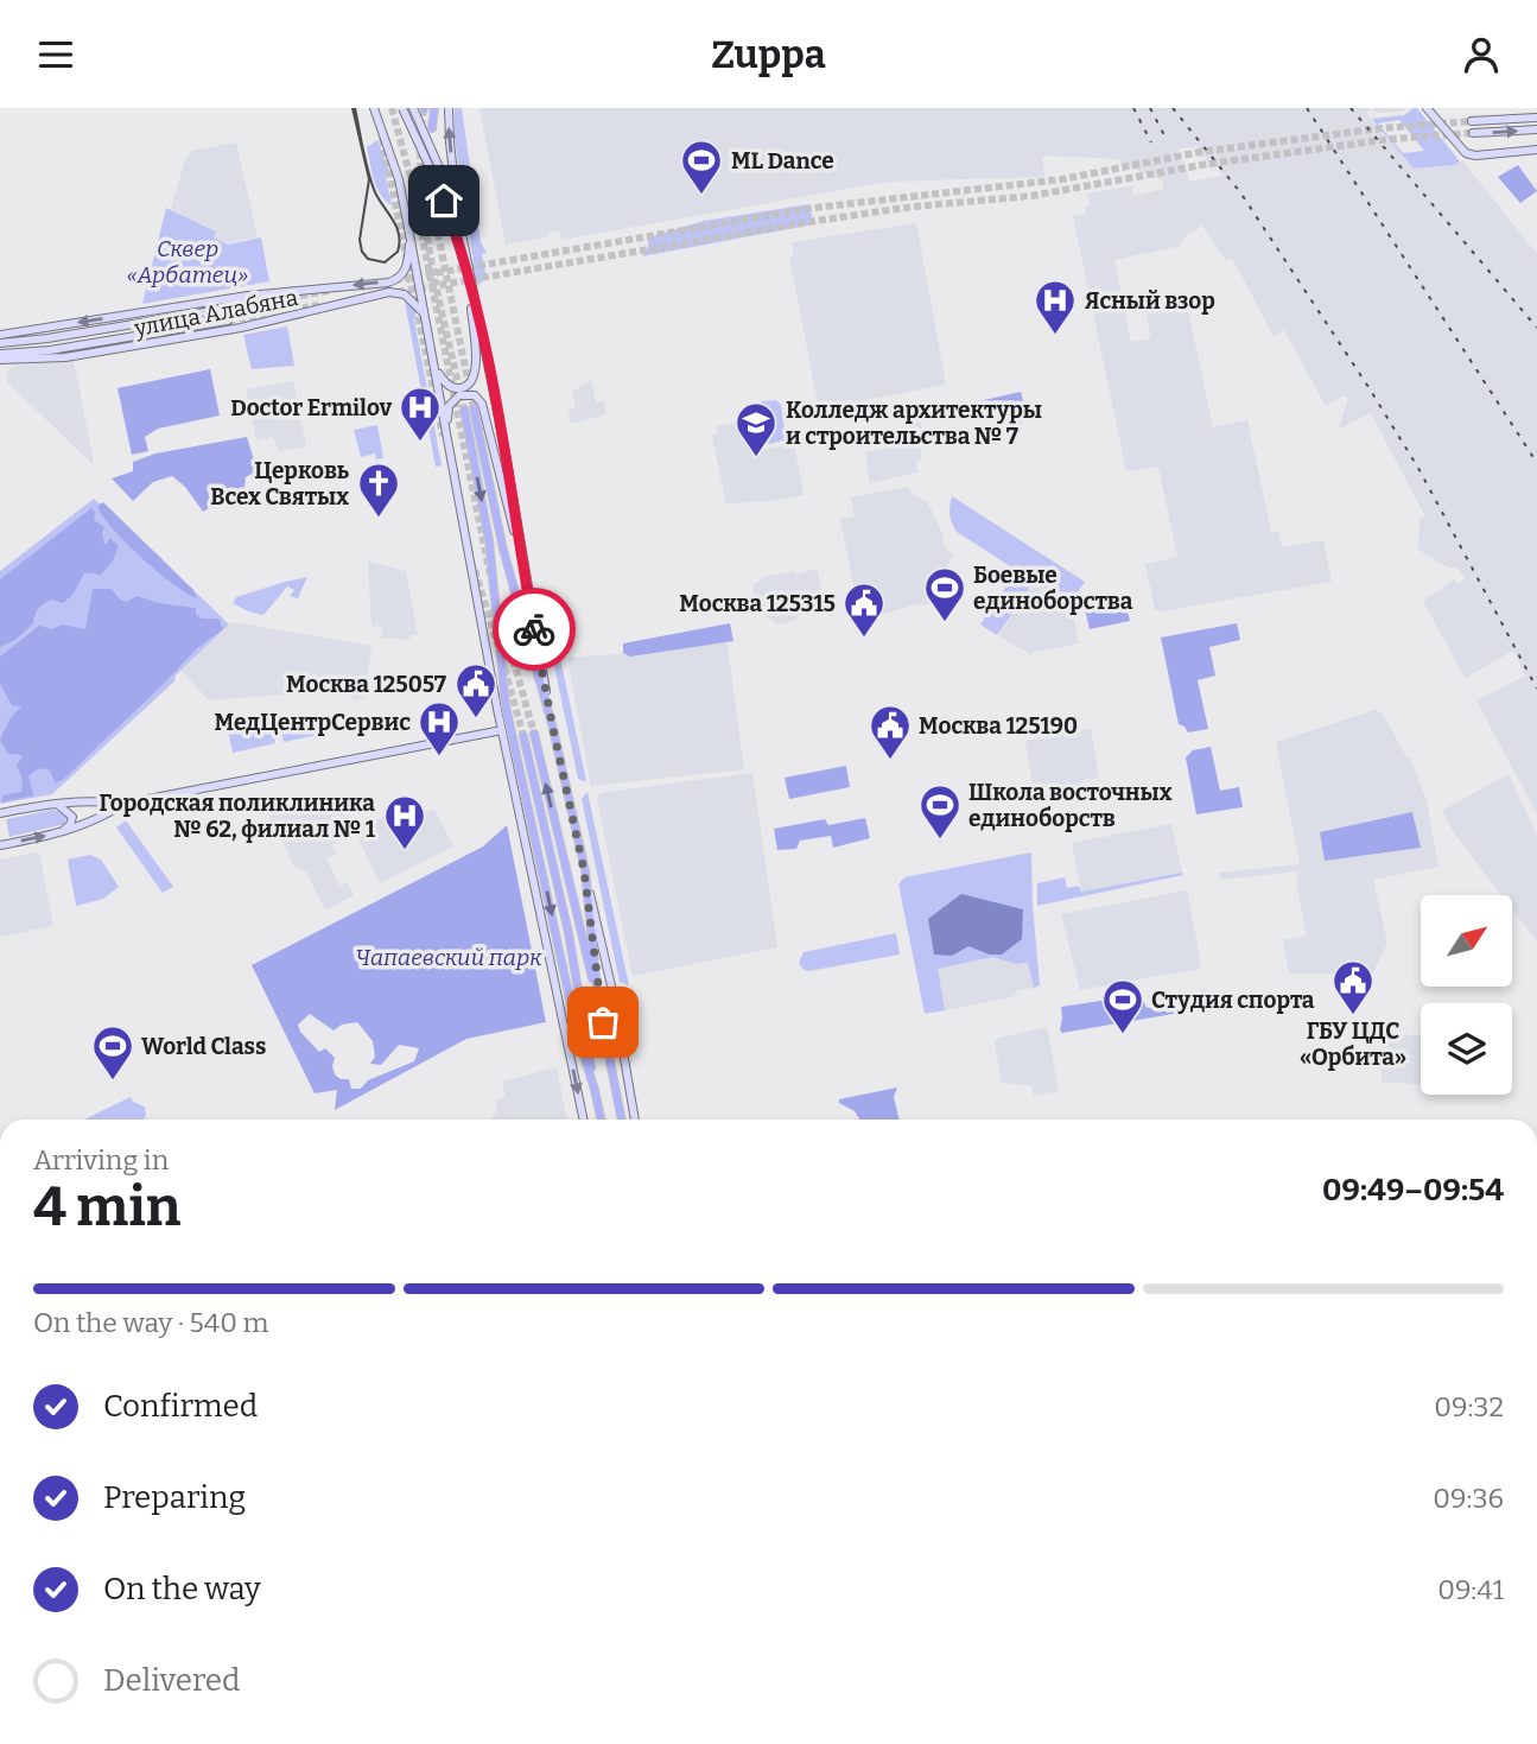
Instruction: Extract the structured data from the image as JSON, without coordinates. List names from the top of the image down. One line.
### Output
{"streets":{"main road":["улица Алабяна"]},"parks":["Сквер «Арбатец»","Чапаевский парк"],"places":{"sports":["ML Dance","Боевые единоборства","Школа восточных единоборств","Студия спорта","World Class"],"hospital":["Ясный взор","Doctor Ermilov","МедЦентрСервис","Городская поликлиника № 62, филиал № 1"],"school or university":["Колледж архитектуры и строительства № 7"],"church":["Церковь Всех Святых"],"public building":["Москва 125315","Москва 125057","Москва 125190","ГБУ ЦДС «Орбита»"]},"north":"top right","page":{"header":"Zuppa","heading":["4 min","Arriving in","09:49–09:54"],"bar":"On the way · 540 m","list":[["Confirmed","09:32"],["Preparing","09:36"],["On the way","09:41"],"Delivered"]}}
